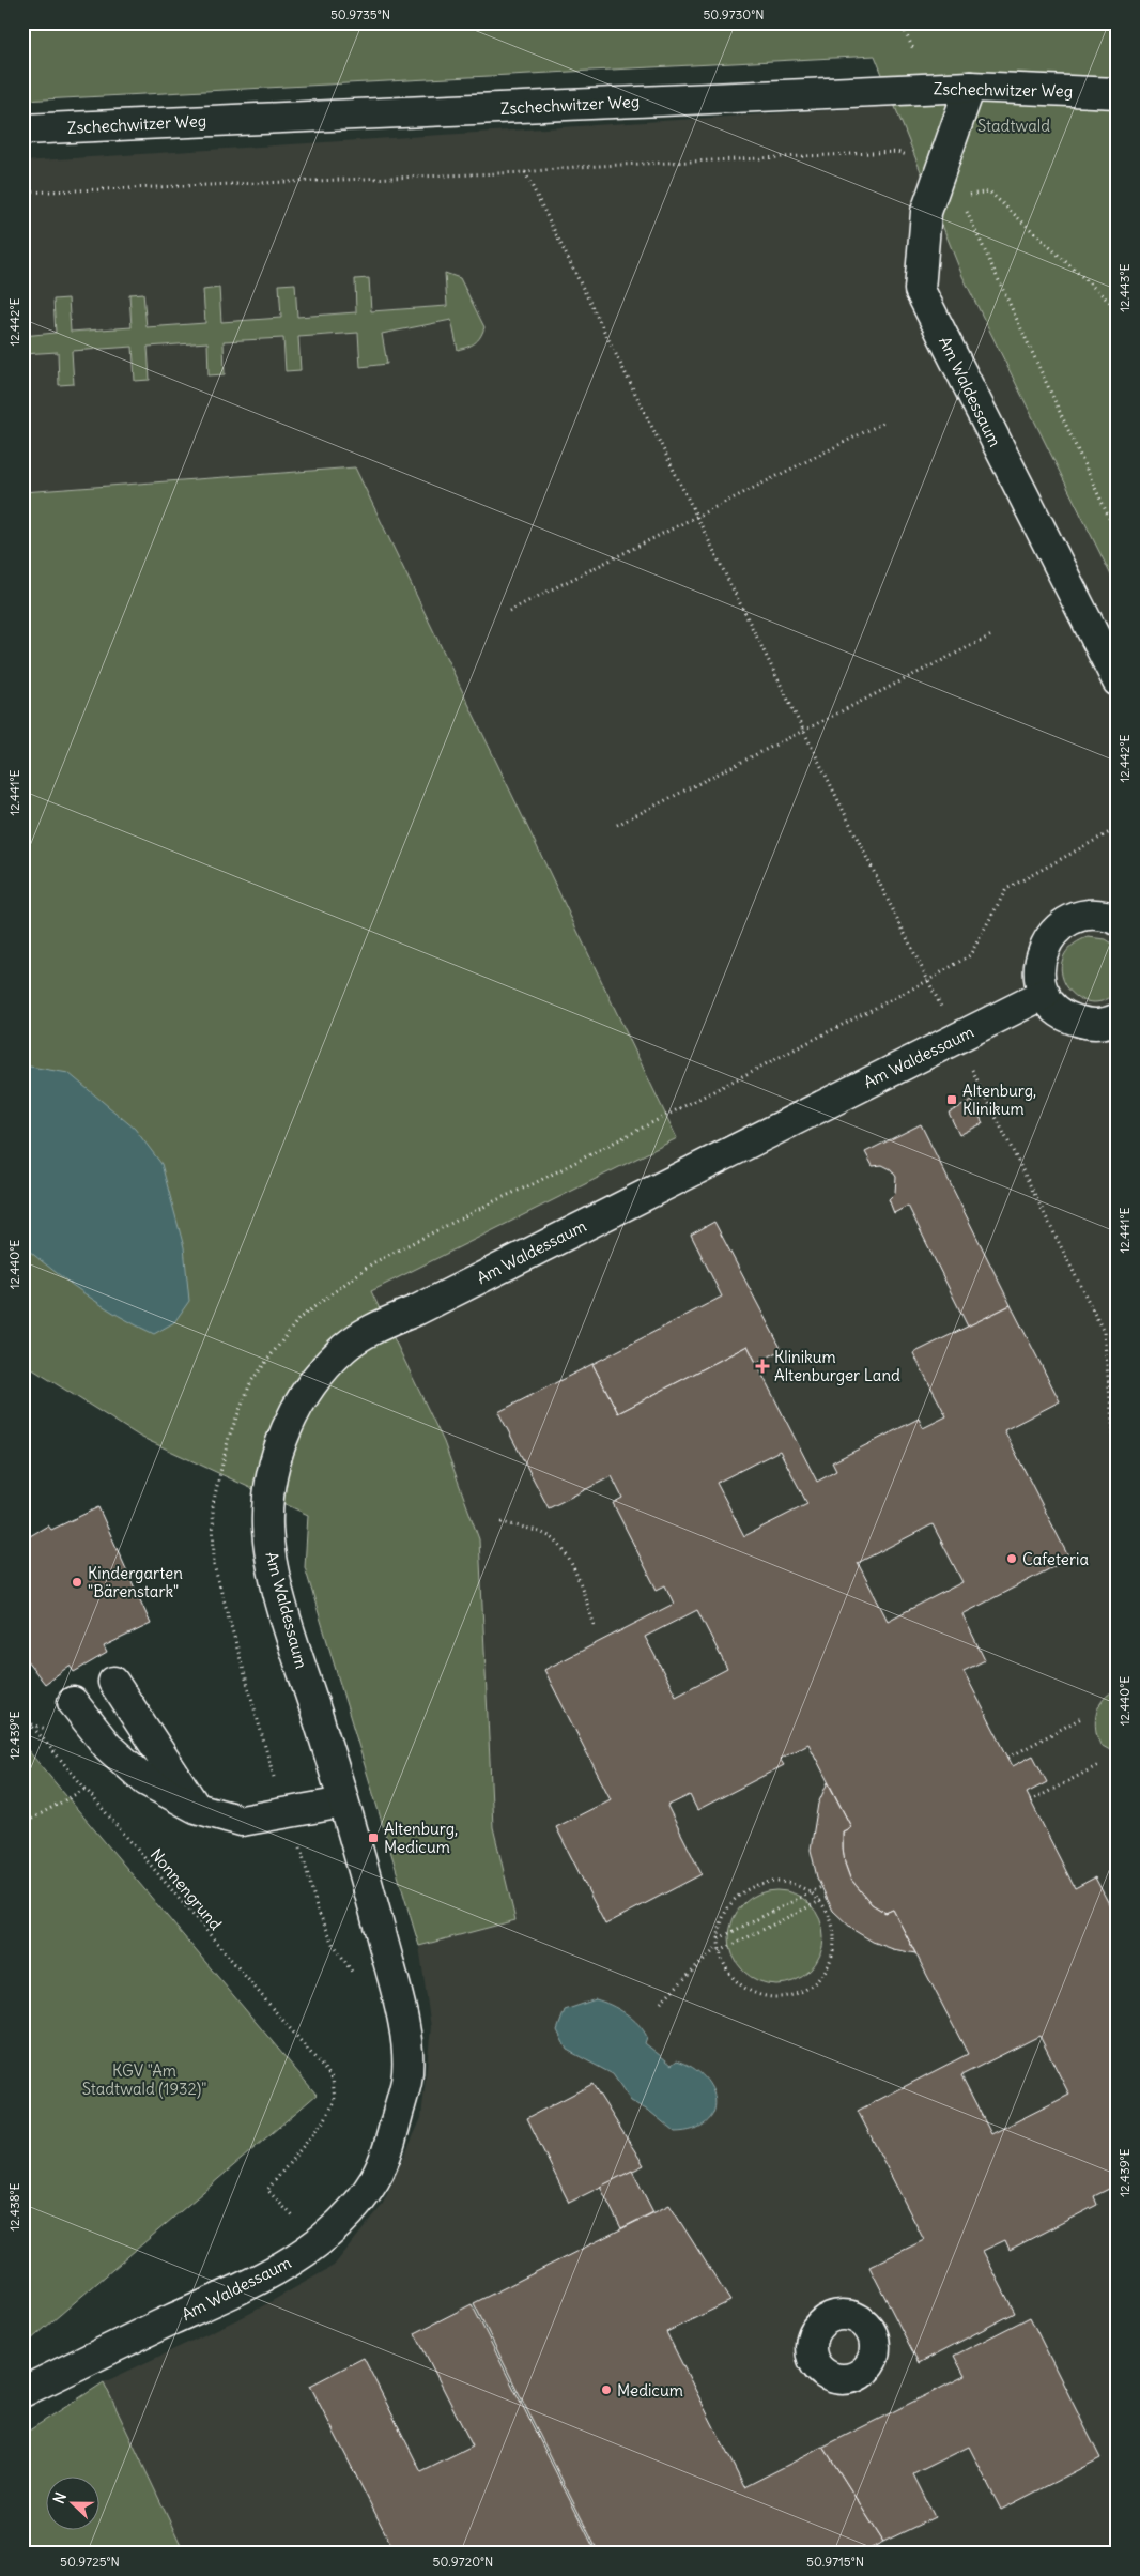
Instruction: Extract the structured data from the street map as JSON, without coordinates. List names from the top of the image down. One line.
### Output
{"streets":{"street":["Zschechwitzer Weg","Am Waldessaum"],"path":["Nonnengrund"]},"crossings":[["Zschechwitzer Weg","Am Waldessaum"]],"parks":["Stadtwald","KGV \"Am Stadtwald (1932)\""],"places":{"transit":["Altenburg, Klinikum","Altenburg, Medicum"],"health":["Klinikum Altenburger Land"],"other":["Cafeteria","Kindergarten \"Bärenstark\"","Medicum"]},"north":"left","coordinates":["50.9735°N","50.9730°N","12.443°E","12.442°E","12.441°E","12.440°E","12.439°E","12.438°E","50.9725°N","50.9720°N","50.9715°N"]}
